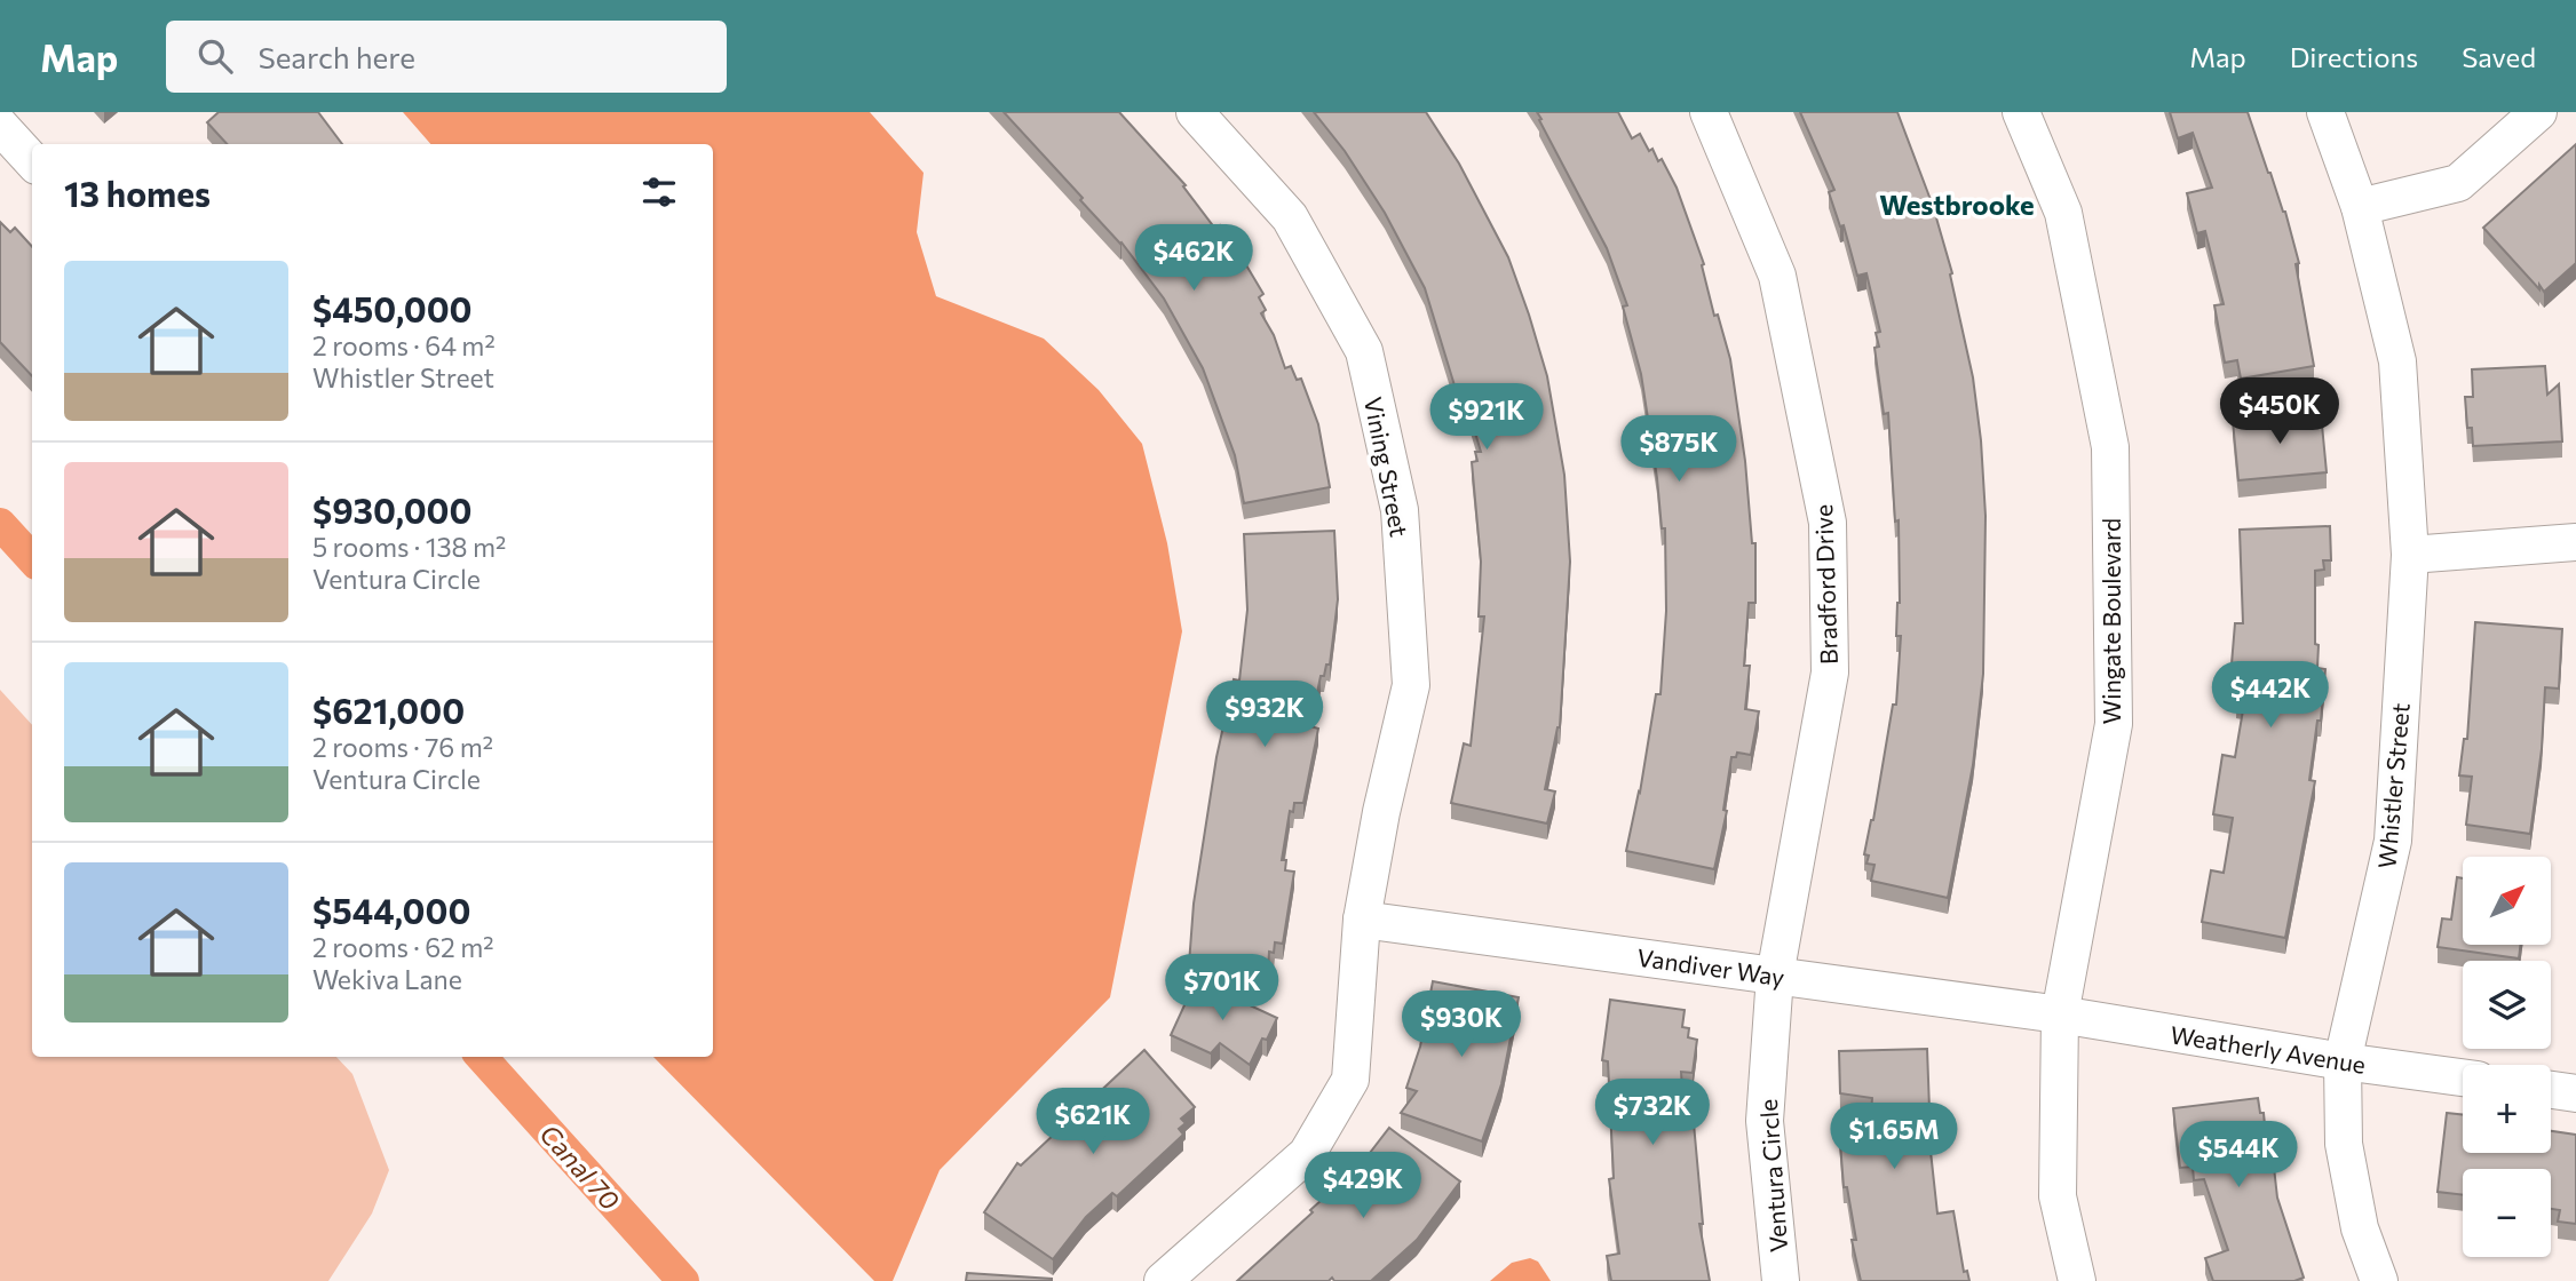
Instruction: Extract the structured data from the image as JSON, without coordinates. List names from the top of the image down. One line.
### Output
{"streets":{"street":["Vining Street","Bradford Drive","Wingate Boulevard","Whistler Street","Vandiver Way","Weatherly Avenue","Ventura Circle"]},"crossings":[["Vining Street","Vandiver Way"],["Bradford Drive","Vandiver Way"],["Bradford Drive","Ventura Circle"],["Wingate Boulevard","Vandiver Way"],["Wingate Boulevard","Weatherly Avenue"],["Whistler Street","Weatherly Avenue"],["Vandiver Way","Weatherly Avenue"],["Vandiver Way","Ventura Circle"]],"districts":["Westbrooke"],"water":["Canal 70"],"north":"top right","page":{"header":"Map","search":"Search here","nav":["Map","Directions","Saved"],"heading":"13 homes","price":["$462K","$450K","$921K","$875K","$442K","$932K","$701K","$930K","$732K","$621K","$1.65M","$544K","$429K"],"list":[{"name":"$450,000","note":"2 rooms · 64 m² · Whistler Street"},{"name":"$930,000","note":"5 rooms · 138 m² · Ventura Circle"},{"name":"$621,000","note":"2 rooms · 76 m² · Ventura Circle"},{"name":"$544,000","note":"2 rooms · 62 m² · Wekiva Lane"}],"map_buttons":["+","−"]}}
